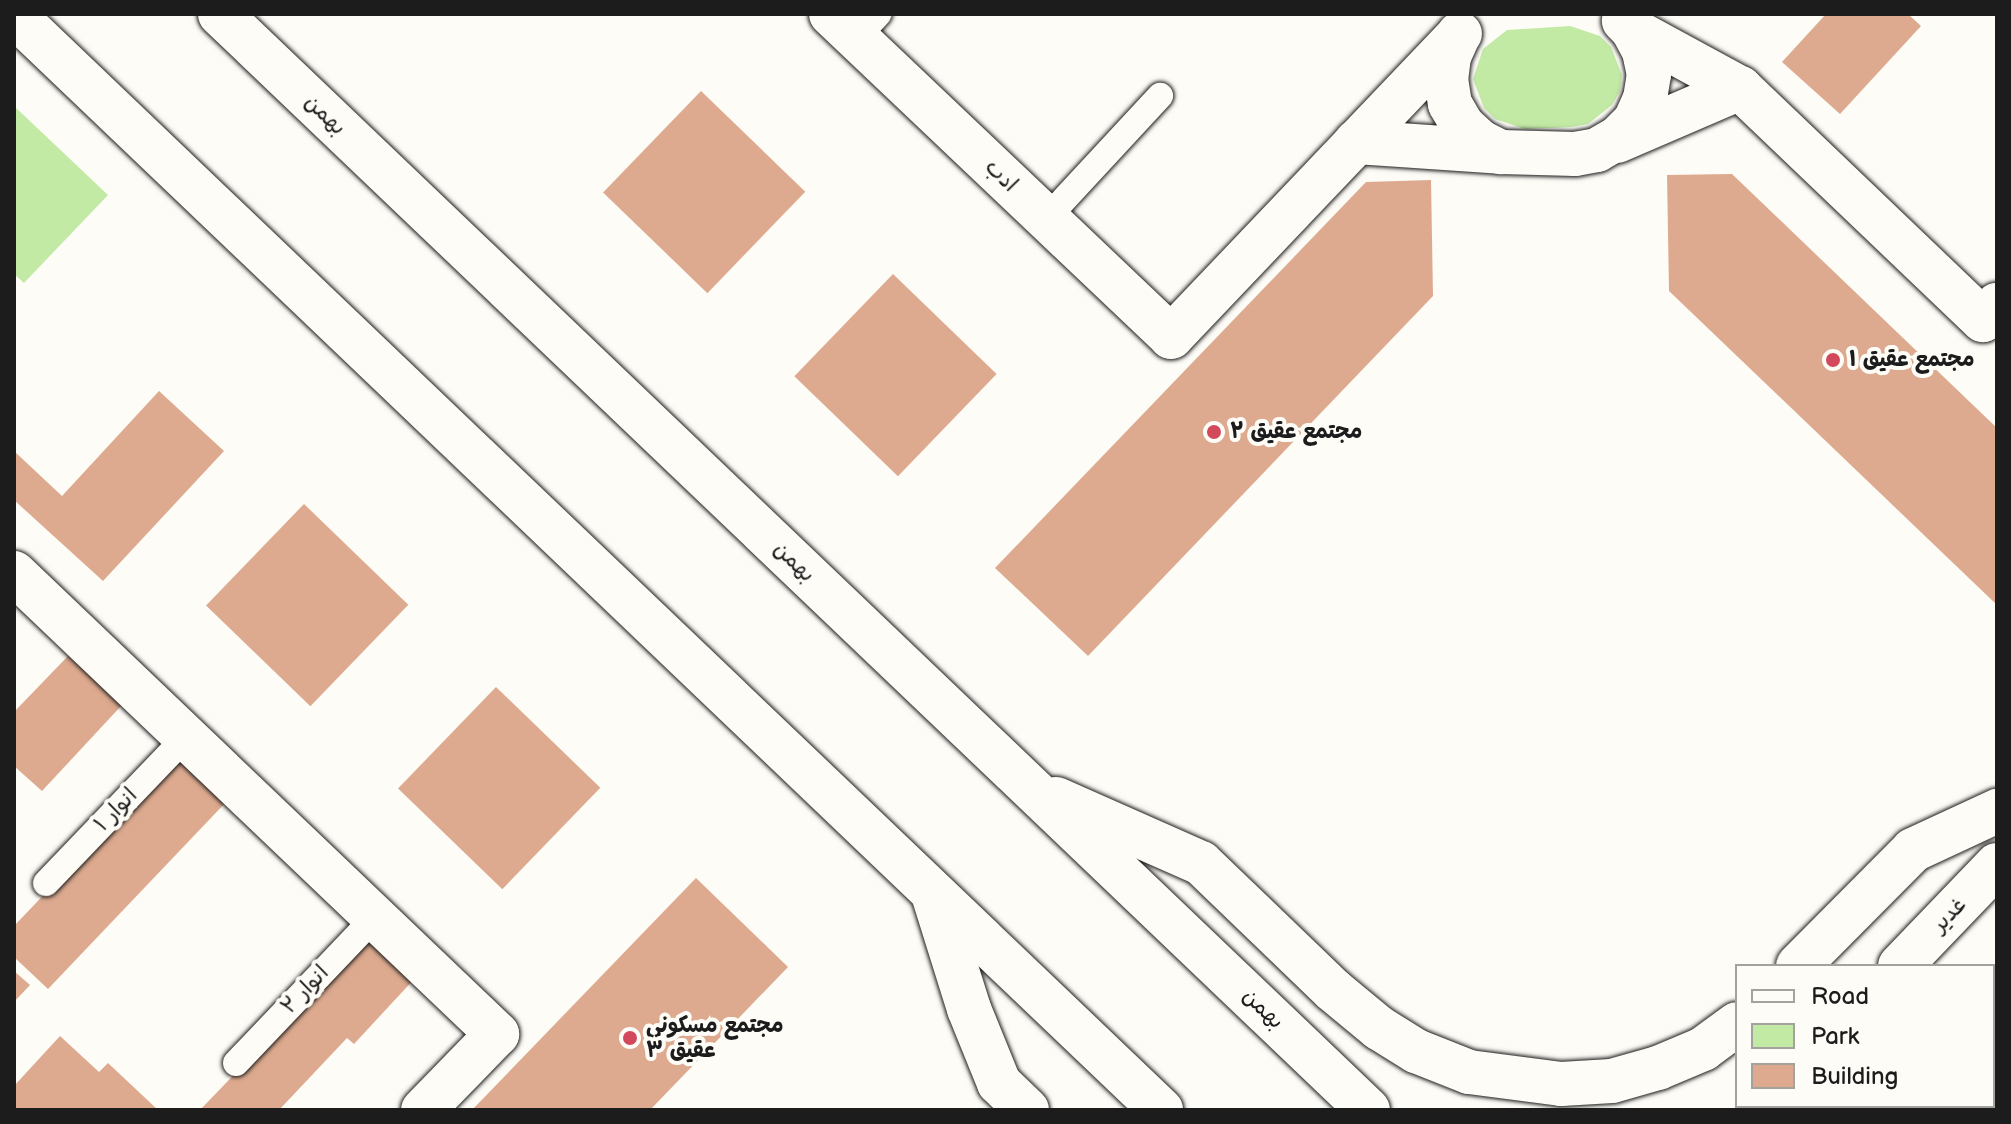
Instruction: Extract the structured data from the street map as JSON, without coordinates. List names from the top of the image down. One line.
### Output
{"streets":{"main road":["بهمن","ادب","غدیر"],"lane":["انوار ۱","انوار ۲"]},"places":["مجتمع عقیق ۱","مجتمع عقیق ۲","مجتمع مسکونی عقیق ۳"],"legend":["Road","Park","Building"]}
